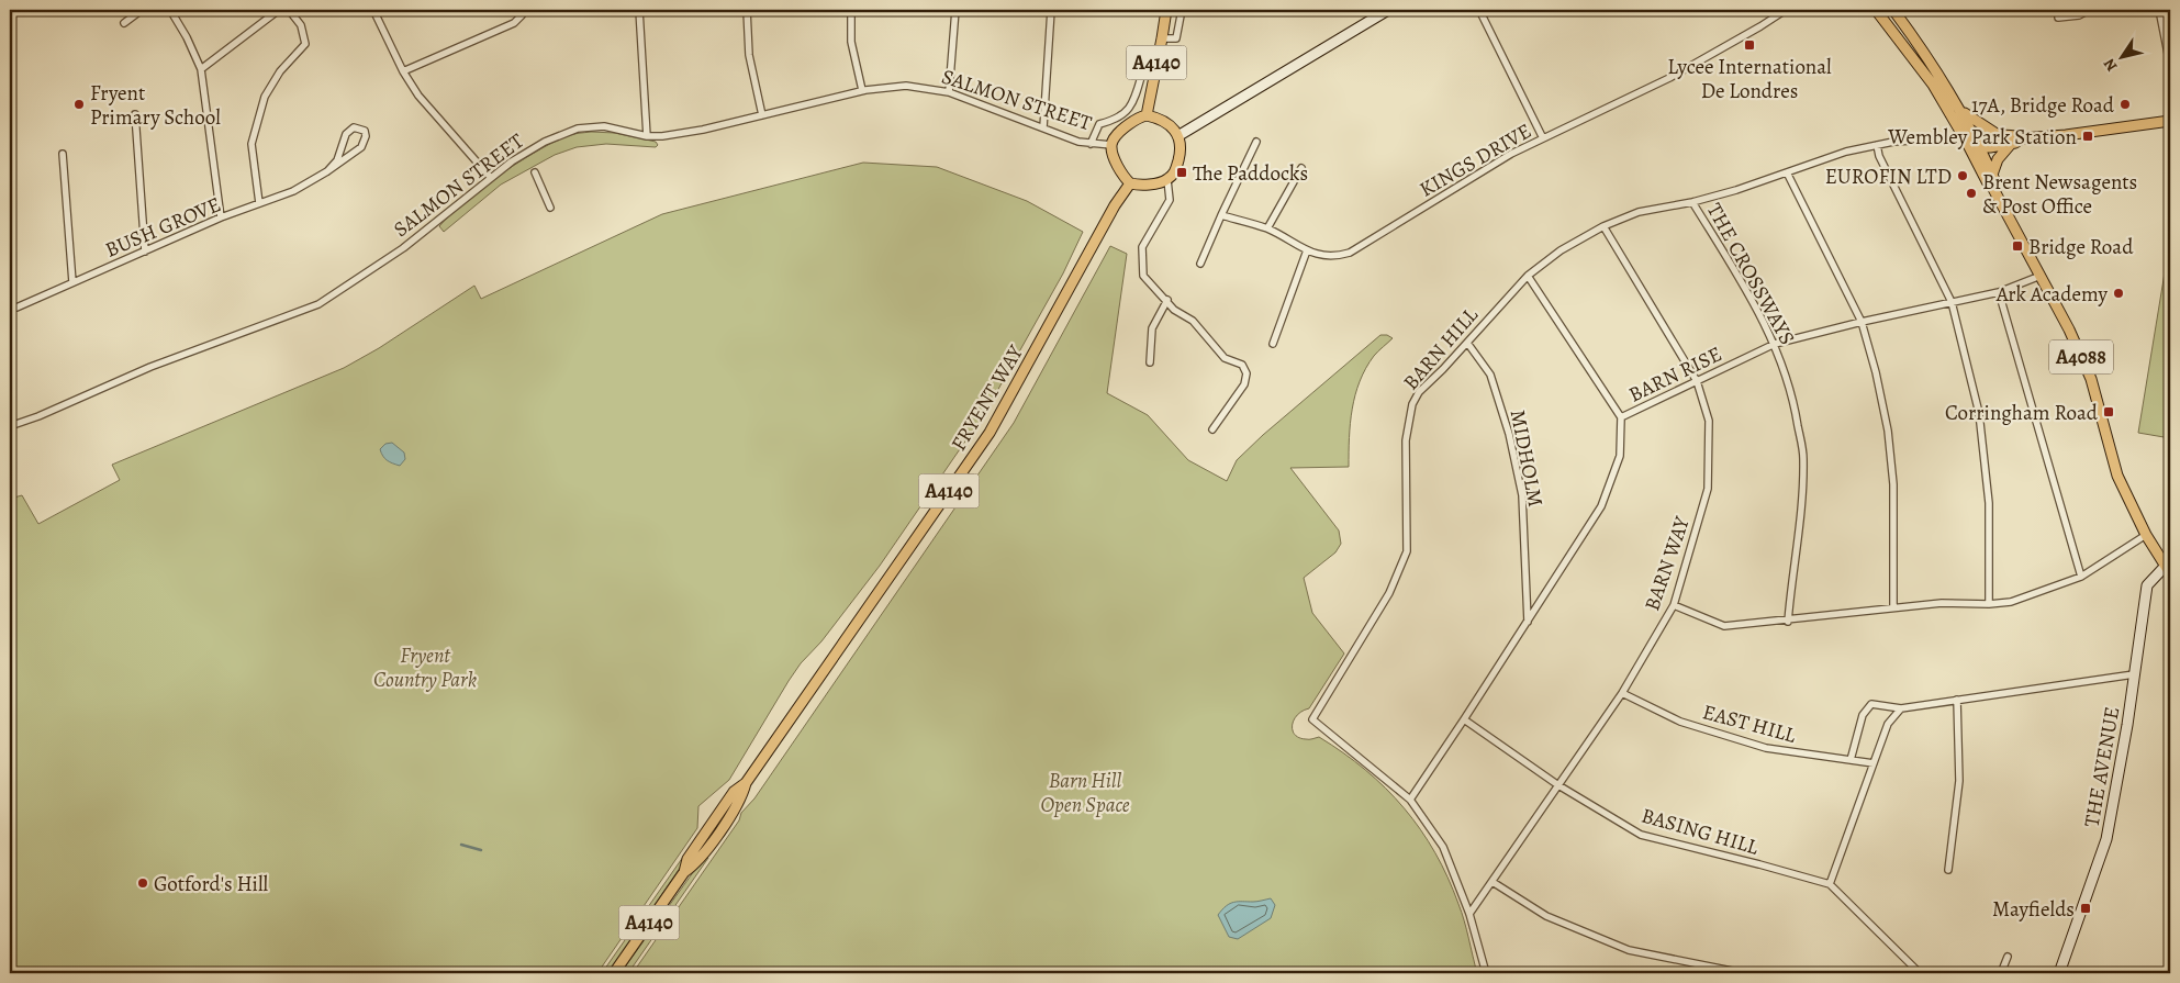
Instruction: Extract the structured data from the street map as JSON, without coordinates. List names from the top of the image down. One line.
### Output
{"streets":{"main road":["A4140","A4088","FRYENT WAY"],"street":["SALMON STREET","KINGS DRIVE","BUSH GROVE","THE CROSSWAYS","BARN HILL","BARN RISE","MIDHOLM","BARN WAY","EAST HILL","THE AVENUE","BASING HILL"]},"crossings":[["A4140","SALMON STREET"],["A4140","FRYENT WAY"],["SALMON STREET","FRYENT WAY"],["THE CROSSWAYS","BARN HILL"],["THE CROSSWAYS","BARN RISE"],["BARN HILL","A4088"],["BARN HILL","BARN RISE"],["BARN HILL","MIDHOLM"],["BARN HILL","BARN WAY"],["A4088","BARN RISE"],["A4088","THE AVENUE"],["BARN RISE","MIDHOLM"],["BARN RISE","BARN WAY"],["BARN RISE","BASING HILL"],["BARN WAY","EAST HILL"],["BARN WAY","BASING HILL"]],"parks":["Fryent Country Park","Barn Hill Open Space"],"places":{"transit":["Lycee International De Londres","Wembley Park Station","The Paddocks","Bridge Road","Corringham Road","Mayfields"],"other":["Fryent Primary School","17A, Bridge Road","EUROFIN LTD","Brent Newsagents & Post Office","Ark Academy","Gotford's Hill"]},"north":"bottom left"}
